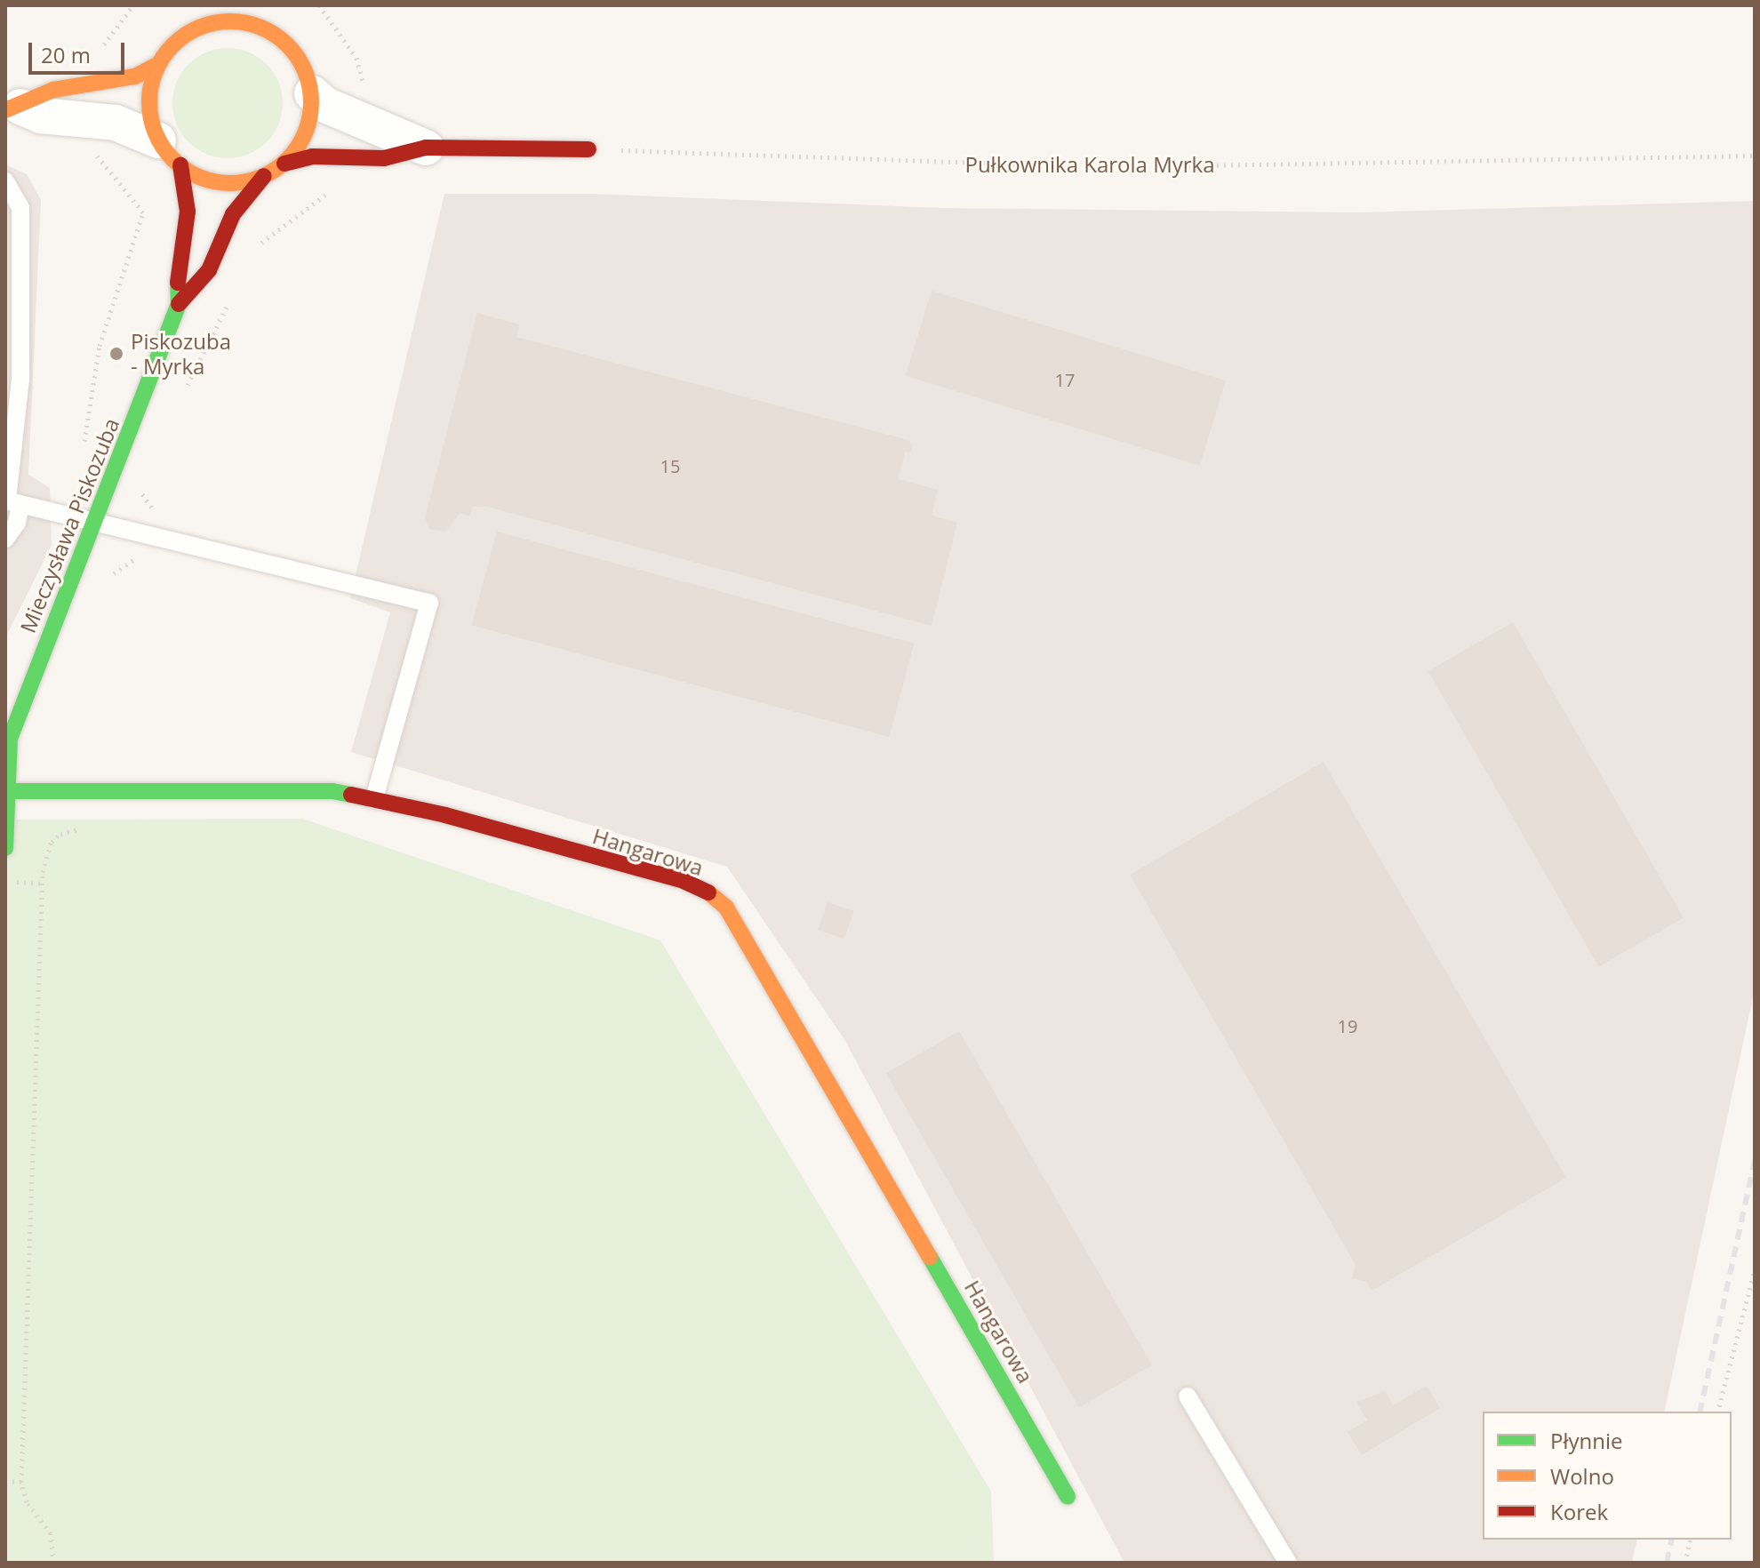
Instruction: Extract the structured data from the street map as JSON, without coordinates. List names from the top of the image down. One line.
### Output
{"streets":{"street":["Mieczysława Piskozuba","Hangarowa"],"path":["Pułkownika Karola Myrka"]},"crossings":[["Mieczysława Piskozuba","Hangarowa"]],"places":["Piskozuba - Myrka"],"house_numbers":["17","15","19"],"legend":["Płynnie","Wolno","Korek"],"scale_bar":"20 m"}
